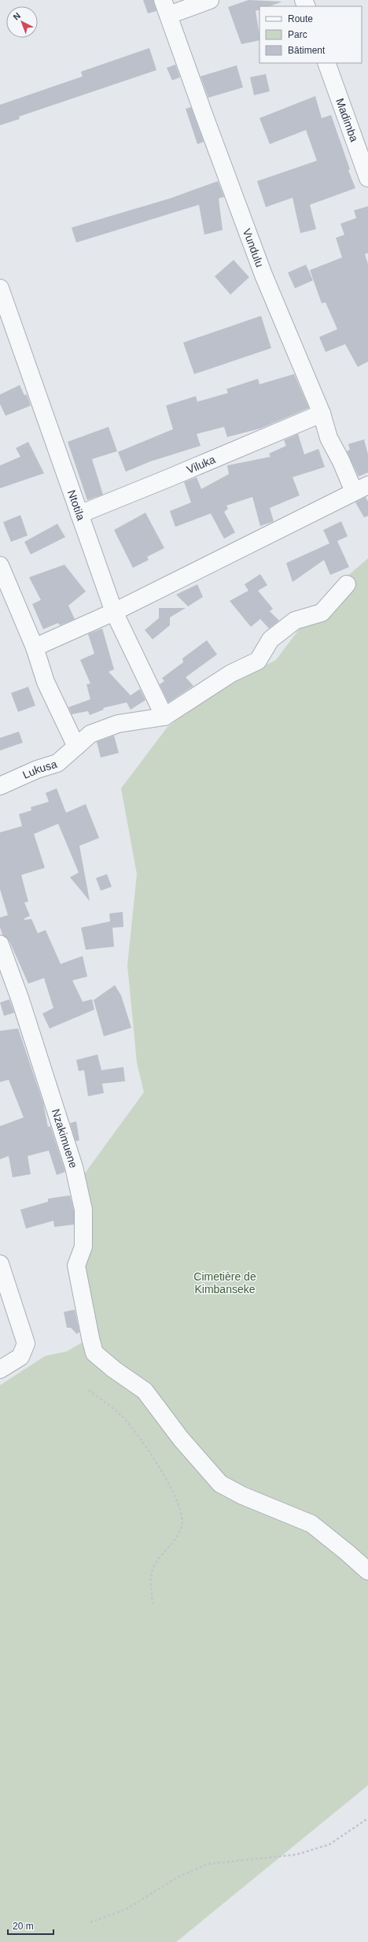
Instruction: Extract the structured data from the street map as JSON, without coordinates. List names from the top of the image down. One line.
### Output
{"streets":{"street":["Madimba","Vundulu","Viluka","Ntotila","Lukusa","Nzakimuene"]},"crossings":[["Vundulu","Viluka"],["Viluka","Ntotila"],["Ntotila","Lukusa"]],"parks":["Cimetière de Kimbanseke"],"legend":["Route","Parc","Bâtiment"],"scale_bar":"20 m","north":"top left"}
